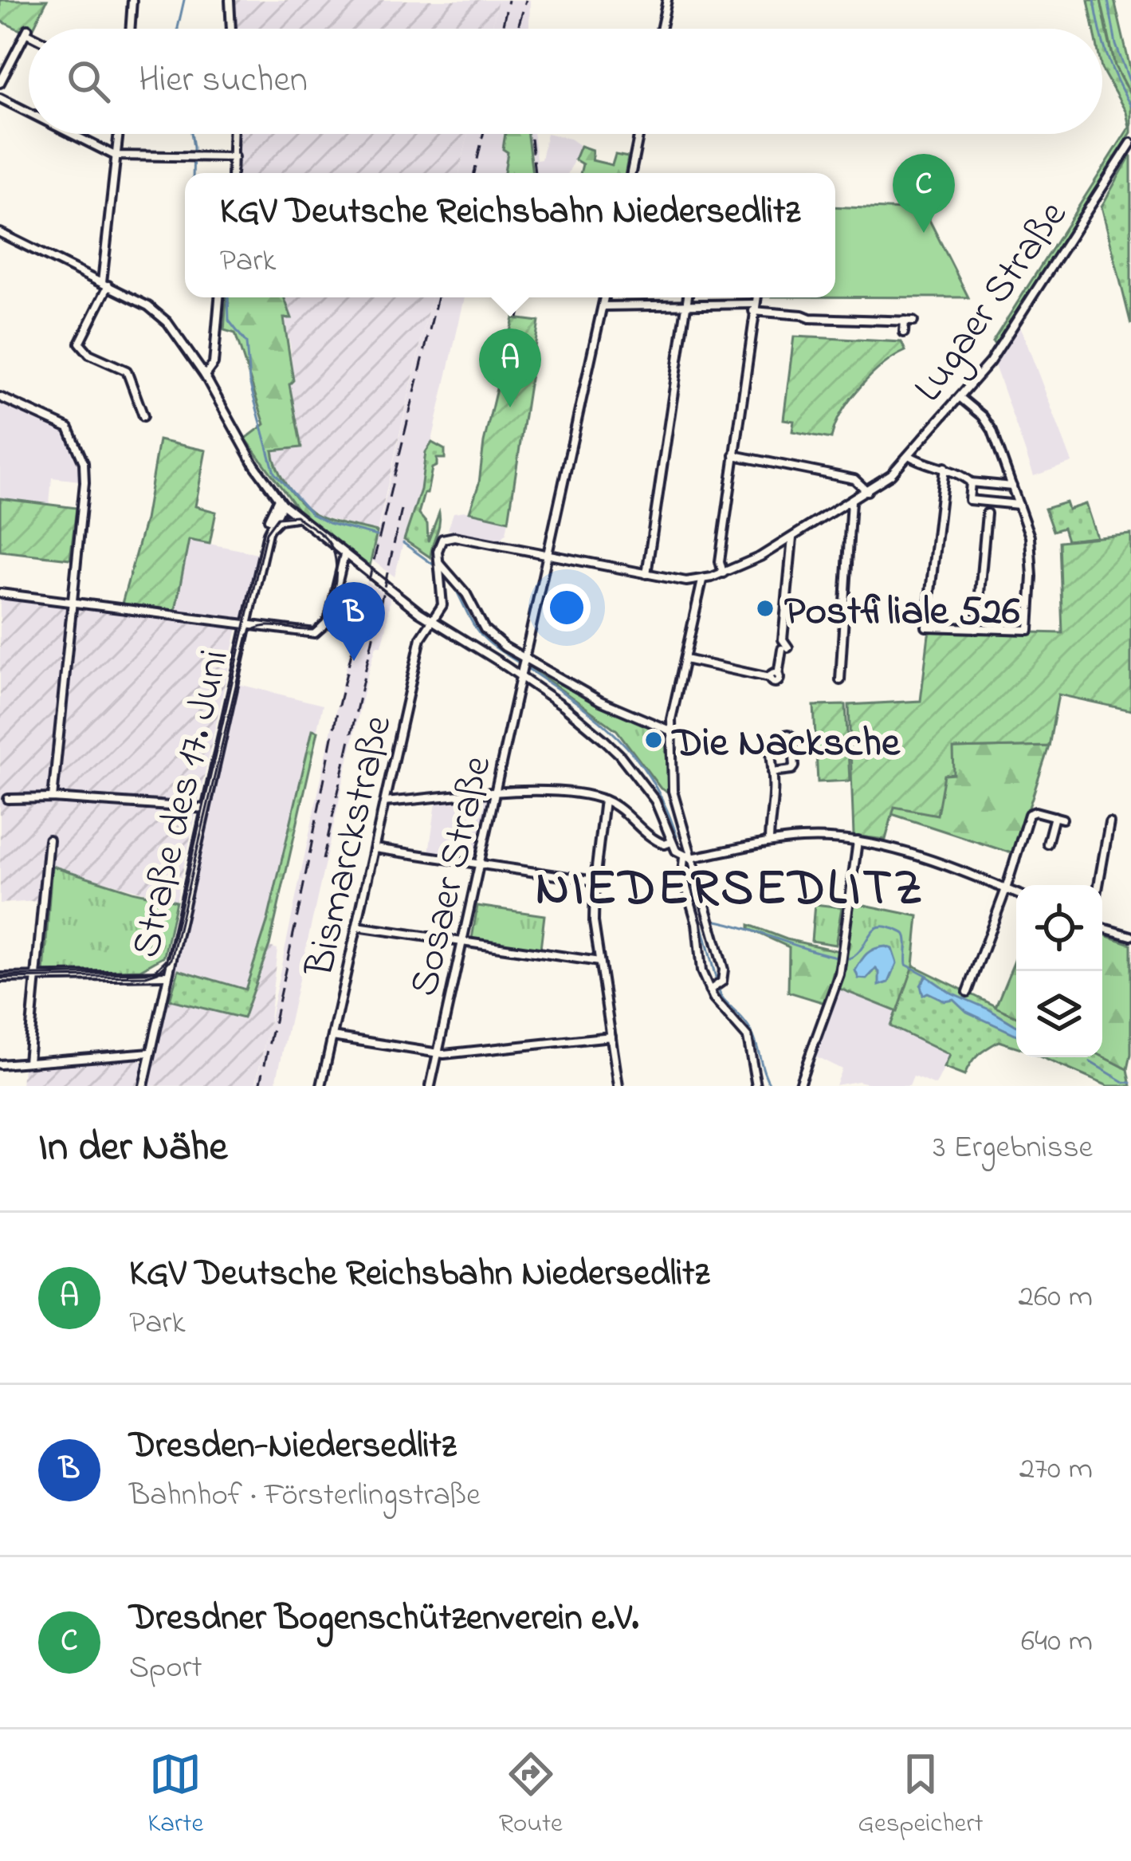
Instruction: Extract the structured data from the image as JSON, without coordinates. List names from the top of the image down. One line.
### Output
{"streets":{"street":["Lugaer Straße","Straße des 17. Juni","Bismarckstraße","Sosaer Straße"]},"districts":["NIEDERSEDLITZ"],"places":["Postfiliale 526","Die Nacksche"],"page":{"search":"Hier suchen","pins":["C","A","B"],"popup":["KGV Deutsche Reichsbahn Niedersedlitz","Park"],"heading":["In der Nähe","3 Ergebnisse"],"list":[{"mark":"A","name":"KGV Deutsche Reichsbahn Niedersedlitz","note":"Park","value":"260 m"},{"mark":"B","name":"Dresden-Niedersedlitz","note":"Bahnhof · Försterlingstraße","value":"270 m"},{"mark":"C","name":"Dresdner Bogenschützenverein e.V.","note":"Sport","value":"640 m"}],"nav":["Karte","Route","Gespeichert"]}}
